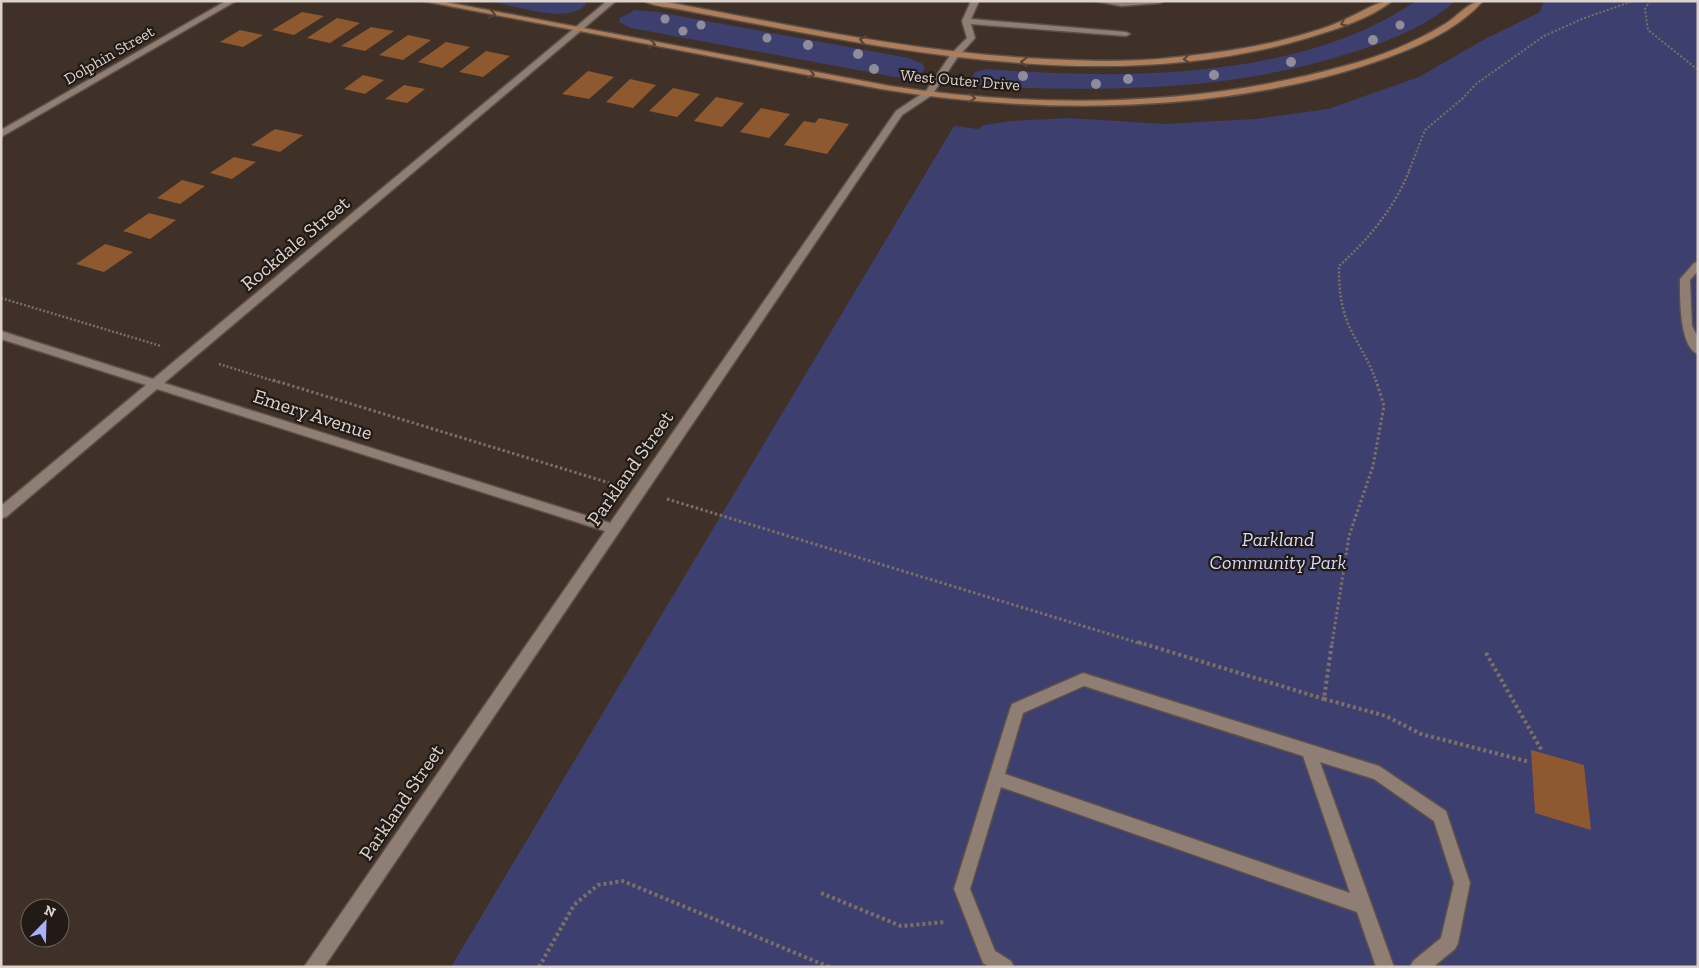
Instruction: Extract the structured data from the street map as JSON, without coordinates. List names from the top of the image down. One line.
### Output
{"streets":{"main road":["West Outer Drive"],"street":["Dolphin Street","Rockdale Street","Emery Avenue","Parkland Street"]},"crossings":[["West Outer Drive","Rockdale Street"],["West Outer Drive","Parkland Street"],["Rockdale Street","Emery Avenue"],["Emery Avenue","Parkland Street"]],"parks":["Parkland Community Park"],"north":"top right"}
